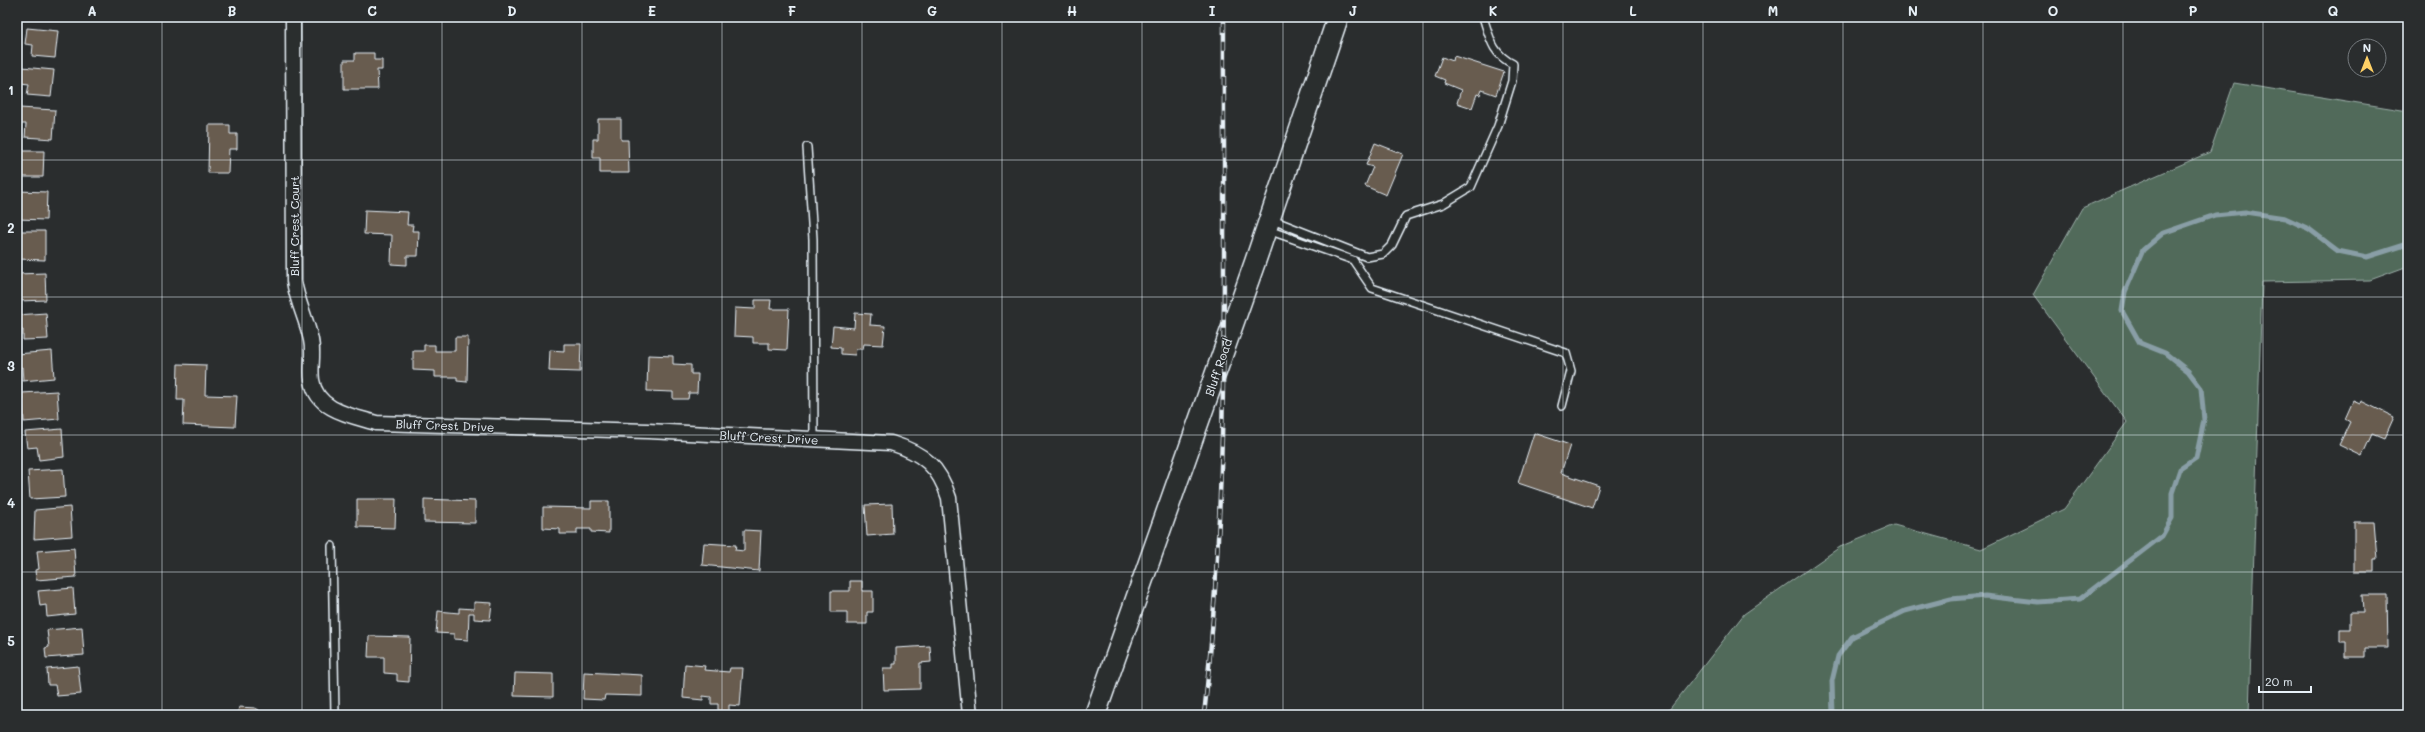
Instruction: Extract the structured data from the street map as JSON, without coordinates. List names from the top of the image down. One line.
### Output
{"streets":{"main road":["Bluff Road"],"street":["Bluff Crest Court","Bluff Crest Drive"]},"crossings":[["Bluff Crest Court","Bluff Crest Drive"]],"scale_bar":"20 m","north":"top","grid":{"columns":["A","B","C","D","E","F","G","H","I","J","K","L","M","N","O","P","Q"],"rows":["1","2","3","4","5"]}}
